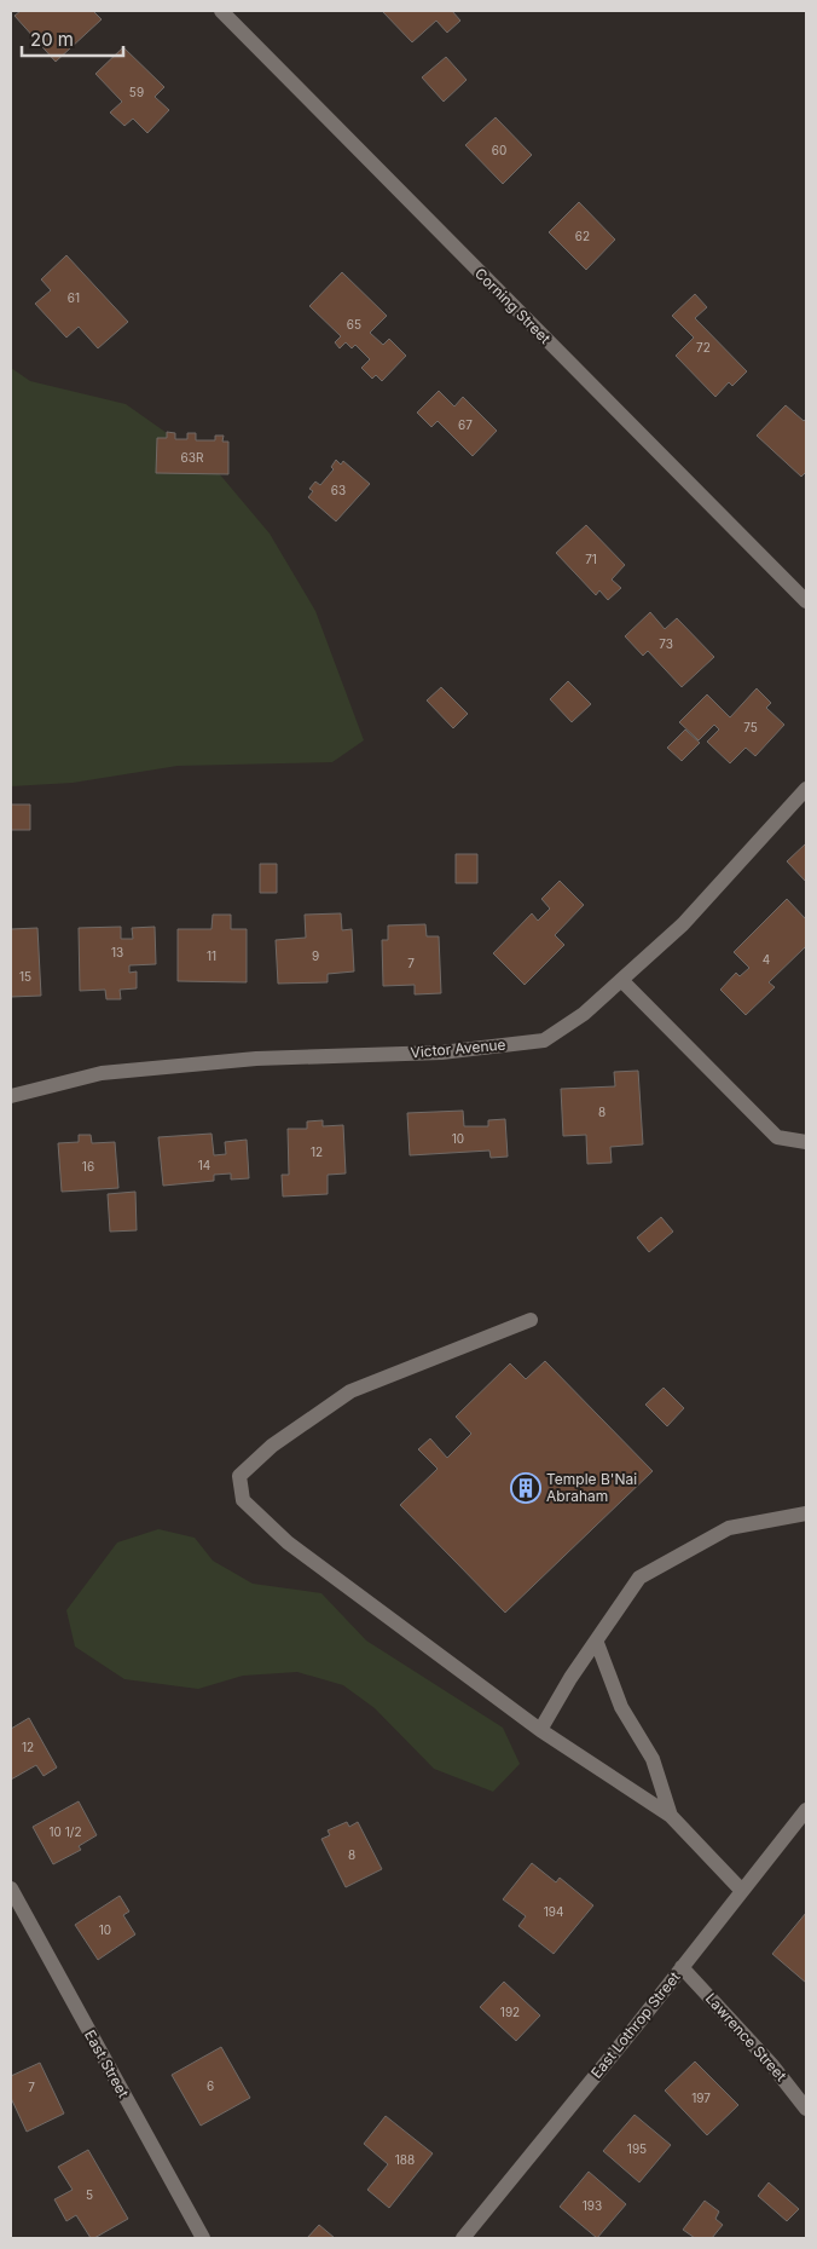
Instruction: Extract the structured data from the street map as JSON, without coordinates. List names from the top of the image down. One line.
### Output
{"streets":{"street":["Corning Street","Victor Avenue","East Lothrop Street","Lawrence Street","East Street"]},"crossings":[["East Lothrop Street","Lawrence Street"]],"places":{"building":["Temple B'Nai Abraham"]},"house_numbers":["59","60","62","61","65","72","67","63R","63","71","73","75","13","11","9","4","7","15","8","10","12","14","16","12","10 1/2","8","194","10","192","6","7","197","195","188","5","193"],"scale_bar":"20 m"}
